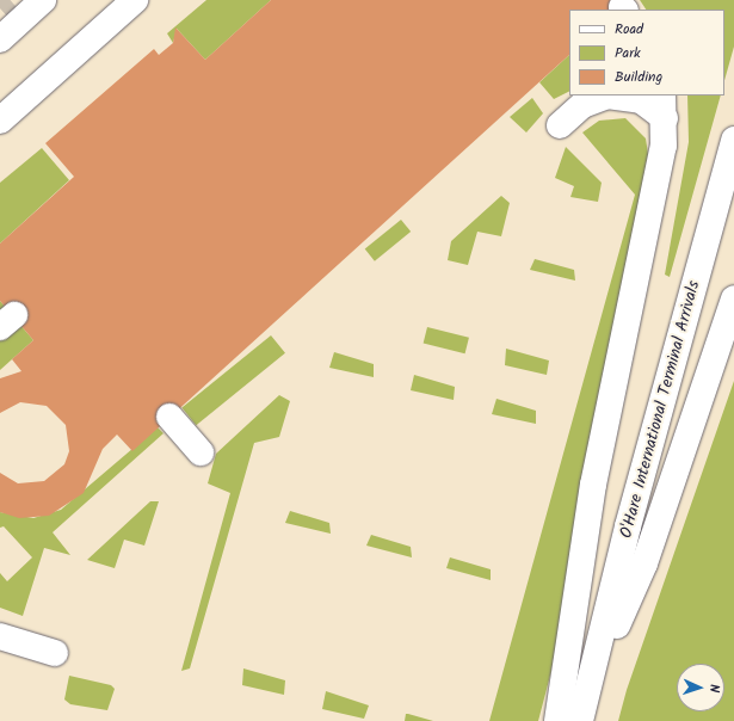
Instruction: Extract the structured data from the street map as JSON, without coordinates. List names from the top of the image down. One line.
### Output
{"streets":{"street":["O'Hare International Terminal Arrivals"]},"legend":["Road","Park","Building"],"north":"right"}
